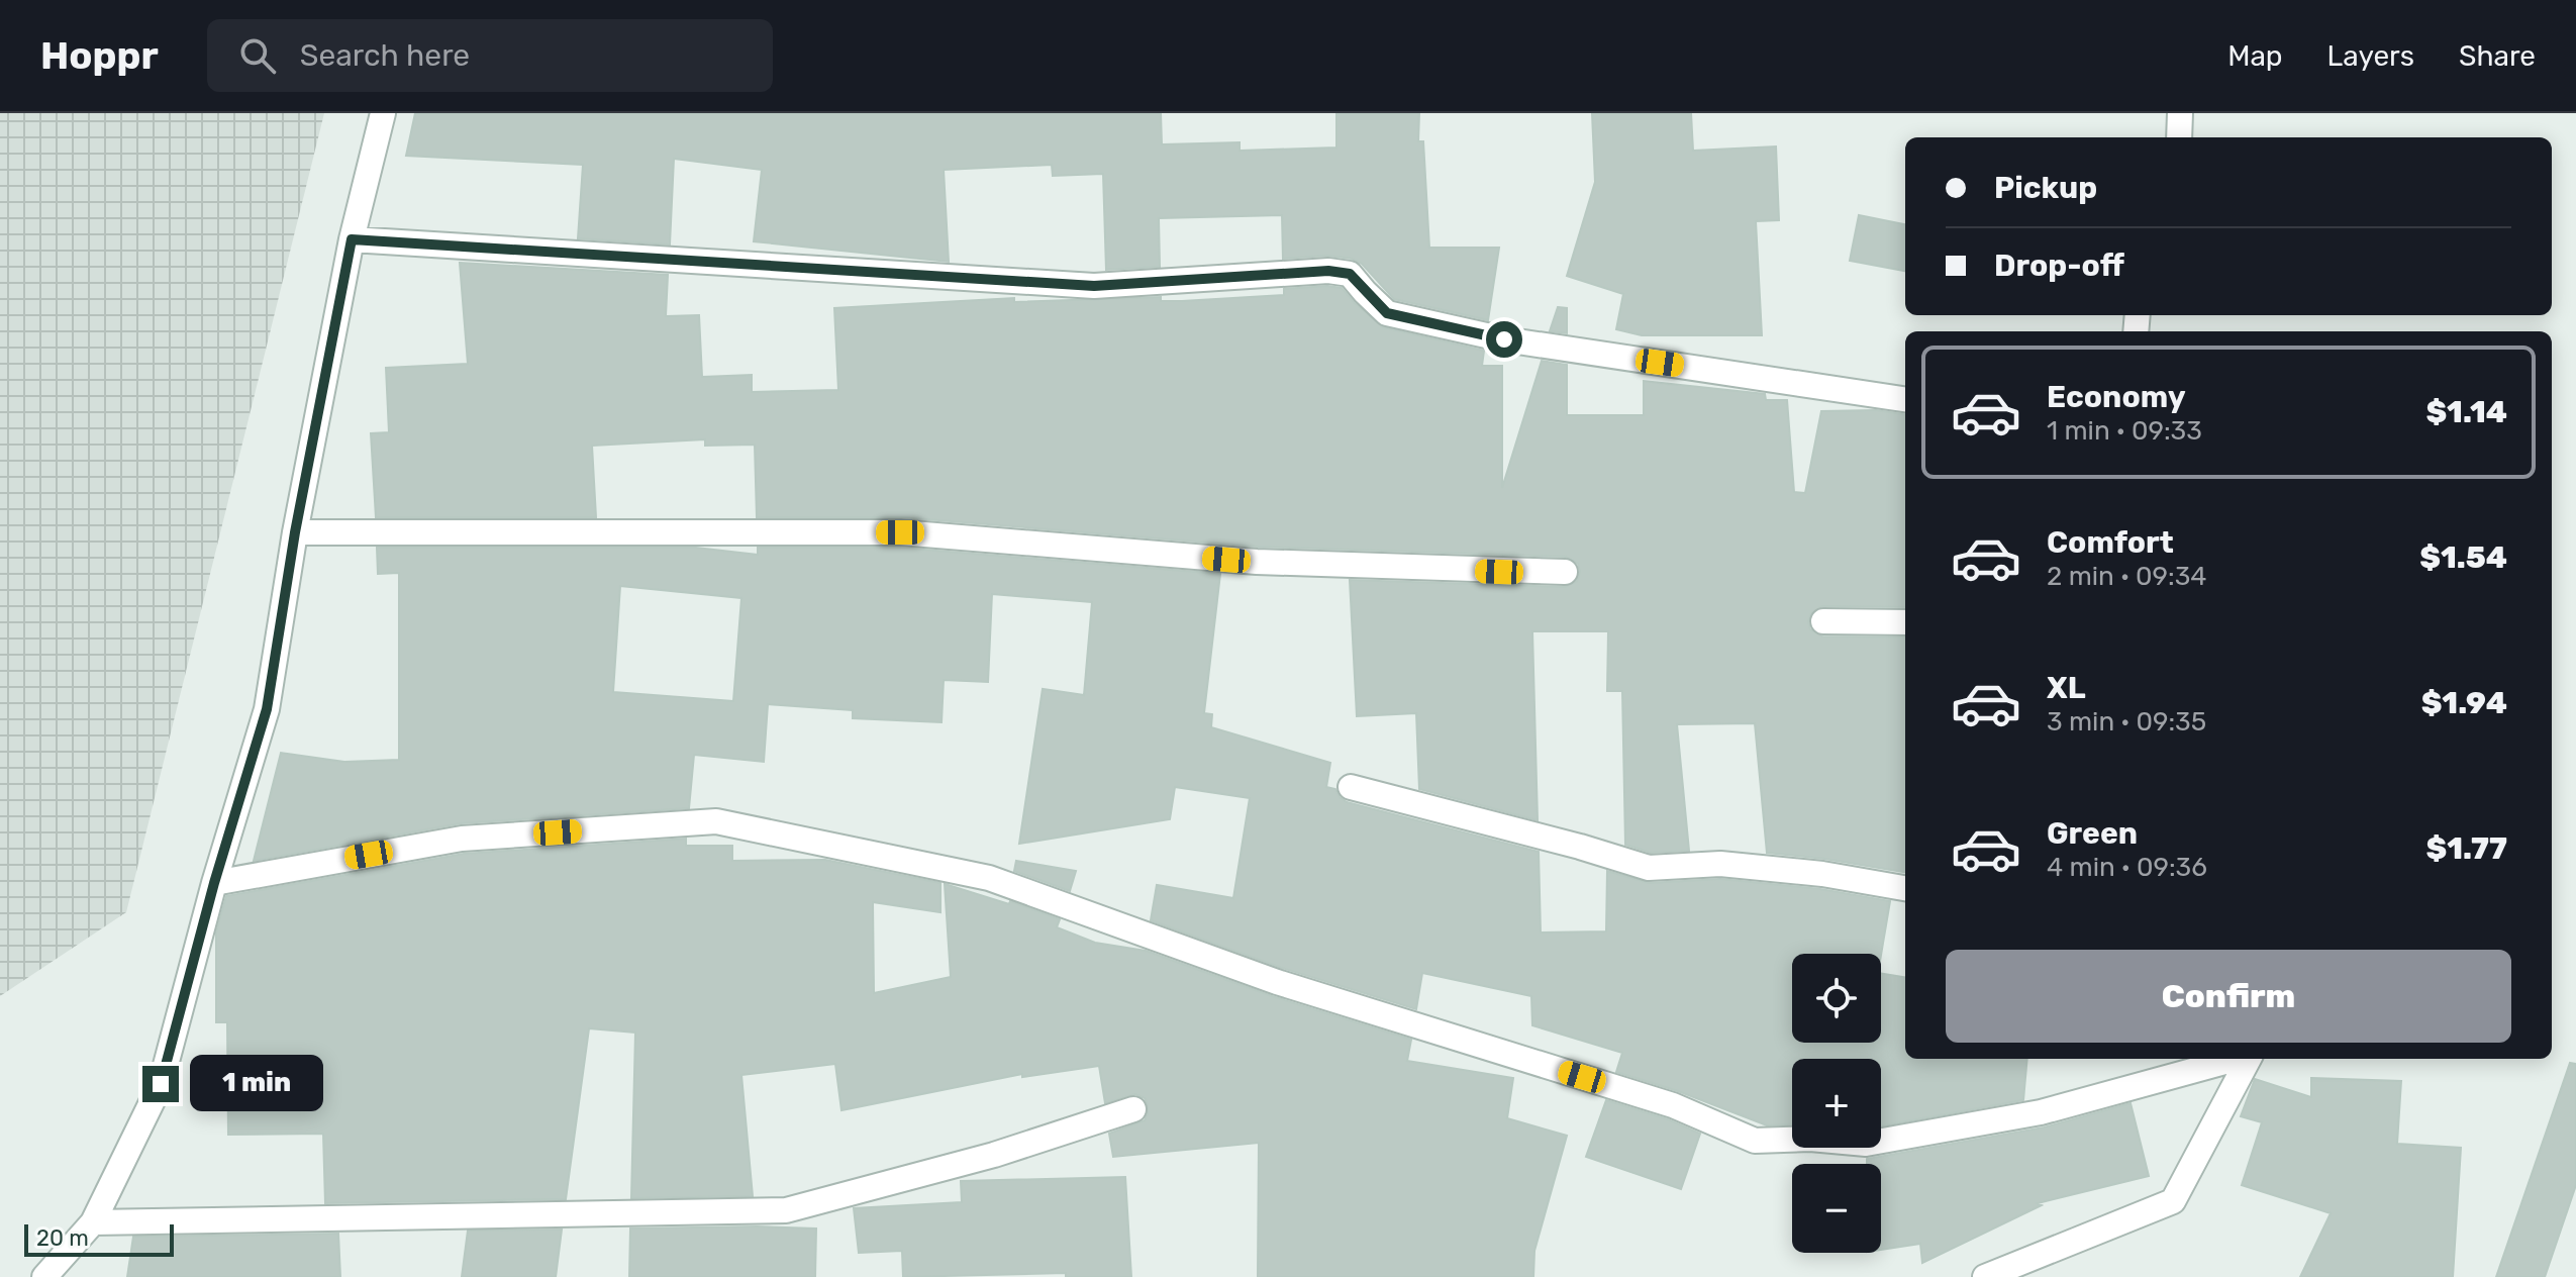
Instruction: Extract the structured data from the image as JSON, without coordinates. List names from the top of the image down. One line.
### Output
{"scale_bar":"20 m","page":{"header":"Hoppr","search":"Search here","nav":["Map","Layers","Share"],"banner":["Pickup","Drop-off"],"list":[{"name":"Economy","note":"1 min · 09:33","value":"$1.14"},{"name":"Comfort","note":"2 min · 09:34","value":"$1.54"},{"name":"XL","note":"3 min · 09:35","value":"$1.94"},{"name":"Green","note":"4 min · 09:36","value":"$1.77"}],"buttons":"Confirm","map_buttons":["+","−"],"bubble":"1 min","scale":"20 m"}}
